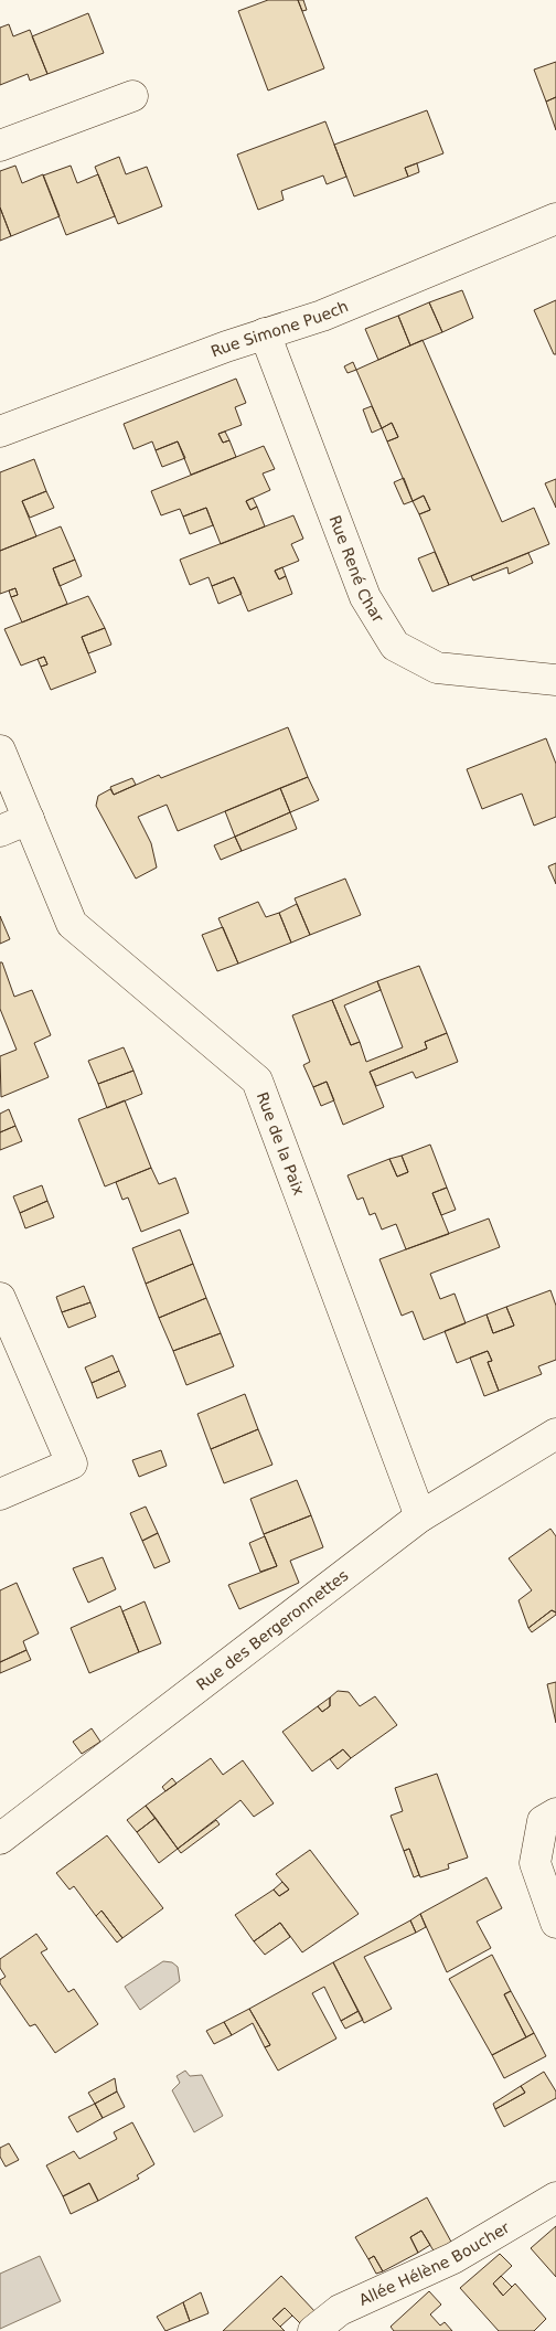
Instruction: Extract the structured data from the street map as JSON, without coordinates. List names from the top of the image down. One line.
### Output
{"streets":{"street":["Rue Simone Puech","Rue René Char","Rue de la Paix","Rue des Bergeronnettes","Allée Hélène Boucher"]},"crossings":[["Rue Simone Puech","Rue René Char"],["Rue de la Paix","Rue des Bergeronnettes"]]}
